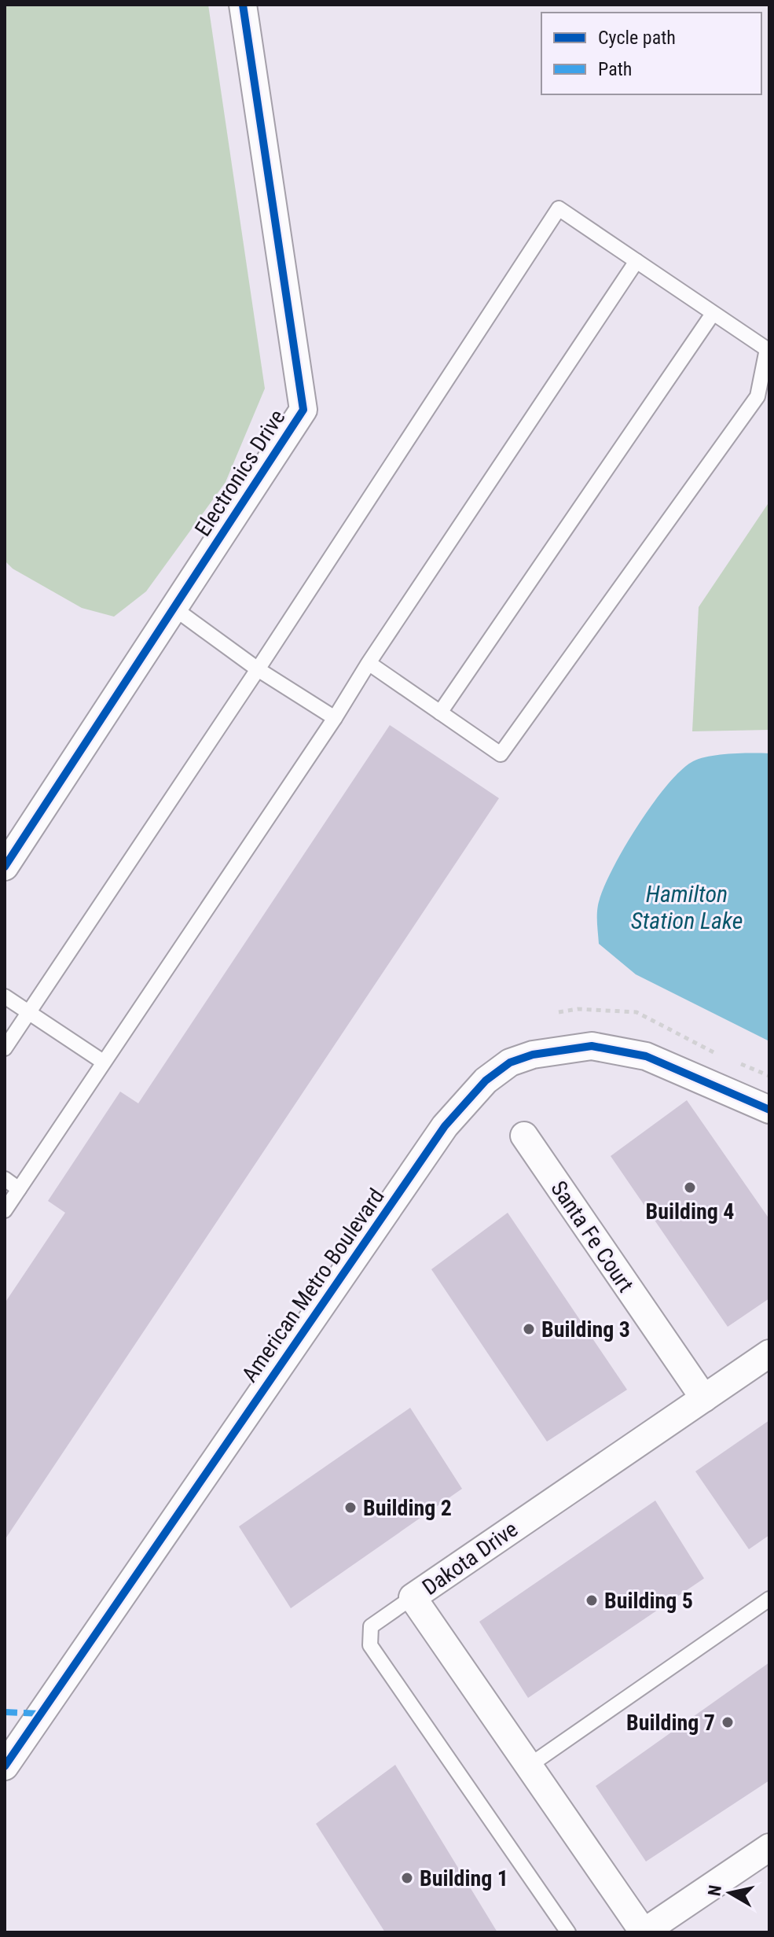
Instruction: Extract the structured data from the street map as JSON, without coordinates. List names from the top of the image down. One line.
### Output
{"streets":{"street":["Electronics Drive","Santa Fe Court","American Metro Boulevard","Dakota Drive"]},"crossings":[["Santa Fe Court","Dakota Drive"]],"water":["Hamilton Station Lake"],"places":["Building 4","Building 3","Building 2","Building 5","Building 7","Building 1"],"legend":["Cycle path","Path"],"north":"left"}
